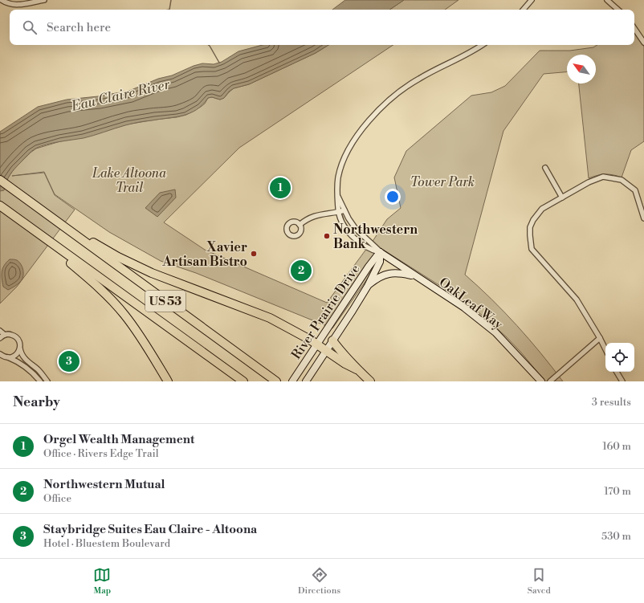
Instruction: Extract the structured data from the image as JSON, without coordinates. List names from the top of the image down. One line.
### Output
{"streets":{"highway":["US 53"],"street":["OakLeaf Way","River Prairie Drive"]},"crossings":[["OakLeaf Way","River Prairie Drive"]],"water":["Eau Claire River"],"parks":["Lake Altoona Trail","Tower Park"],"places":["Northwestern Bank","Xavier Artisan Bistro"],"north":"top left","page":{"search":"Search here","pins":["1","2","3"],"heading":["Nearby","3 results"],"list":[{"mark":"1","name":"Orgel Wealth Management","note":"Office · Rivers Edge Trail","value":"160 m"},{"mark":"2","name":"Northwestern Mutual","note":"Office","value":"170 m"},{"mark":"3","name":"Staybridge Suites Eau Claire - Altoona","note":"Hotel · Bluestem Boulevard","value":"530 m"}],"nav":["Map","Directions","Saved"]}}
